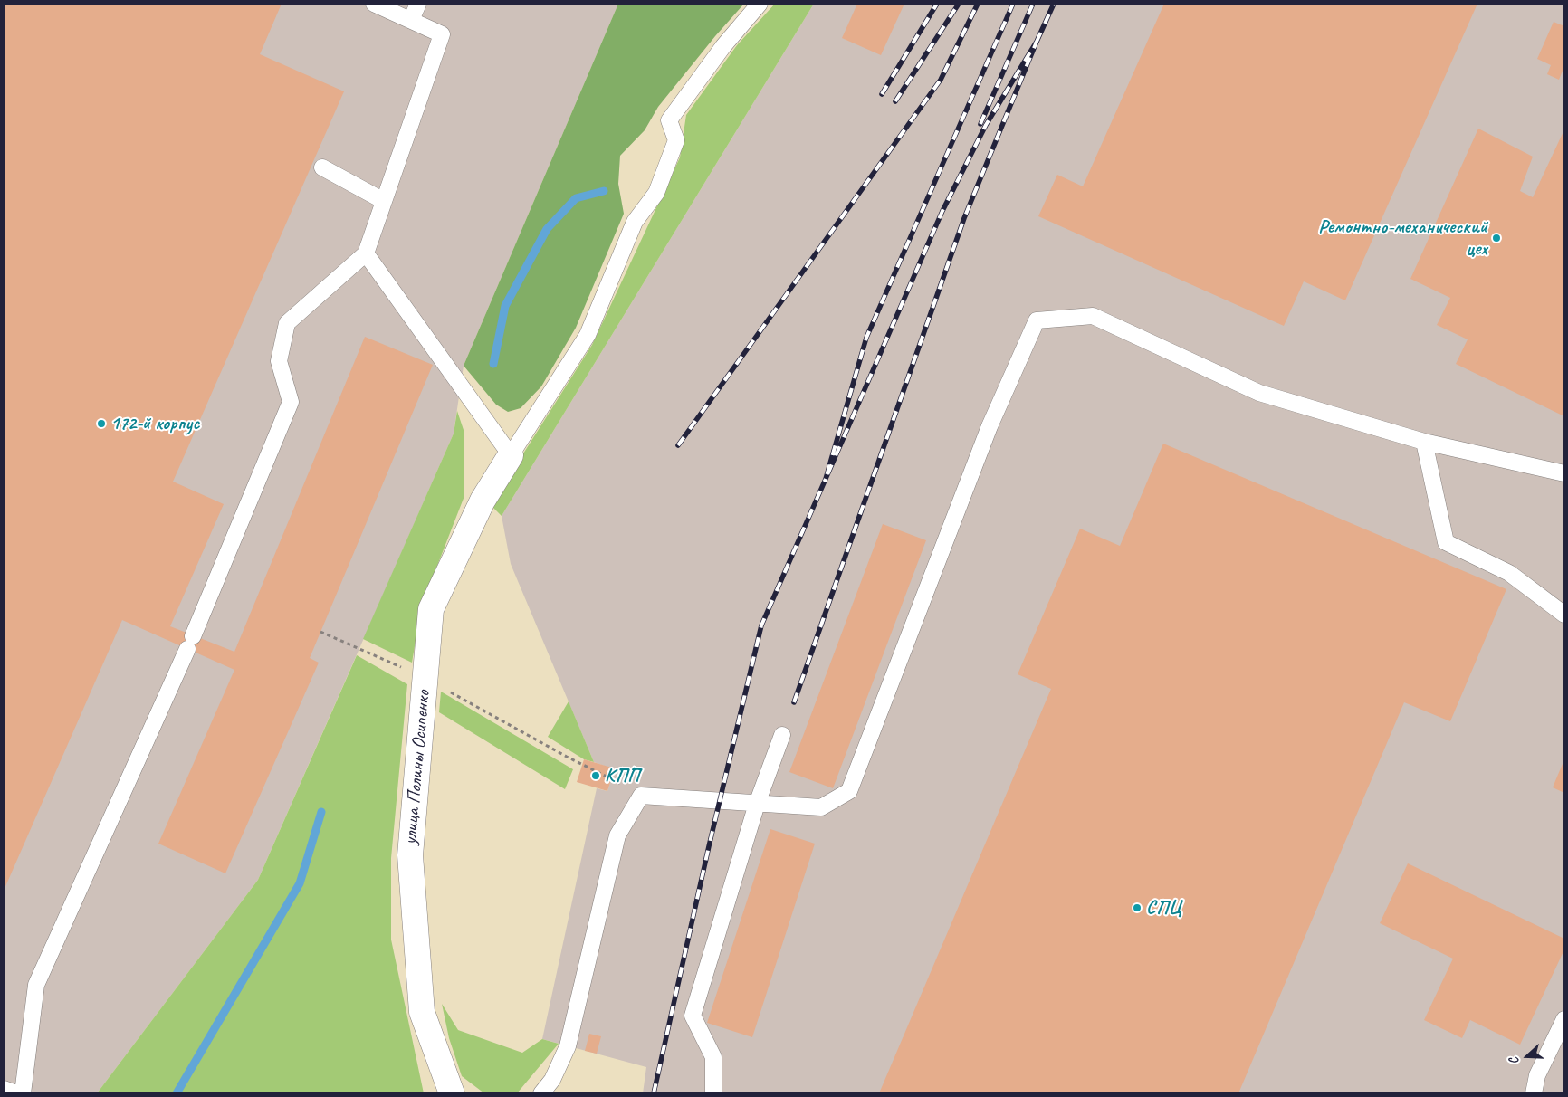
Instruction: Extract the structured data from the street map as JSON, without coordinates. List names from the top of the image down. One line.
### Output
{"streets":{"street":["улица Полины Осипенко"]},"places":["Ремонтно-механический цех","172-й корпус","КПП","СПЦ"],"north":"left"}
